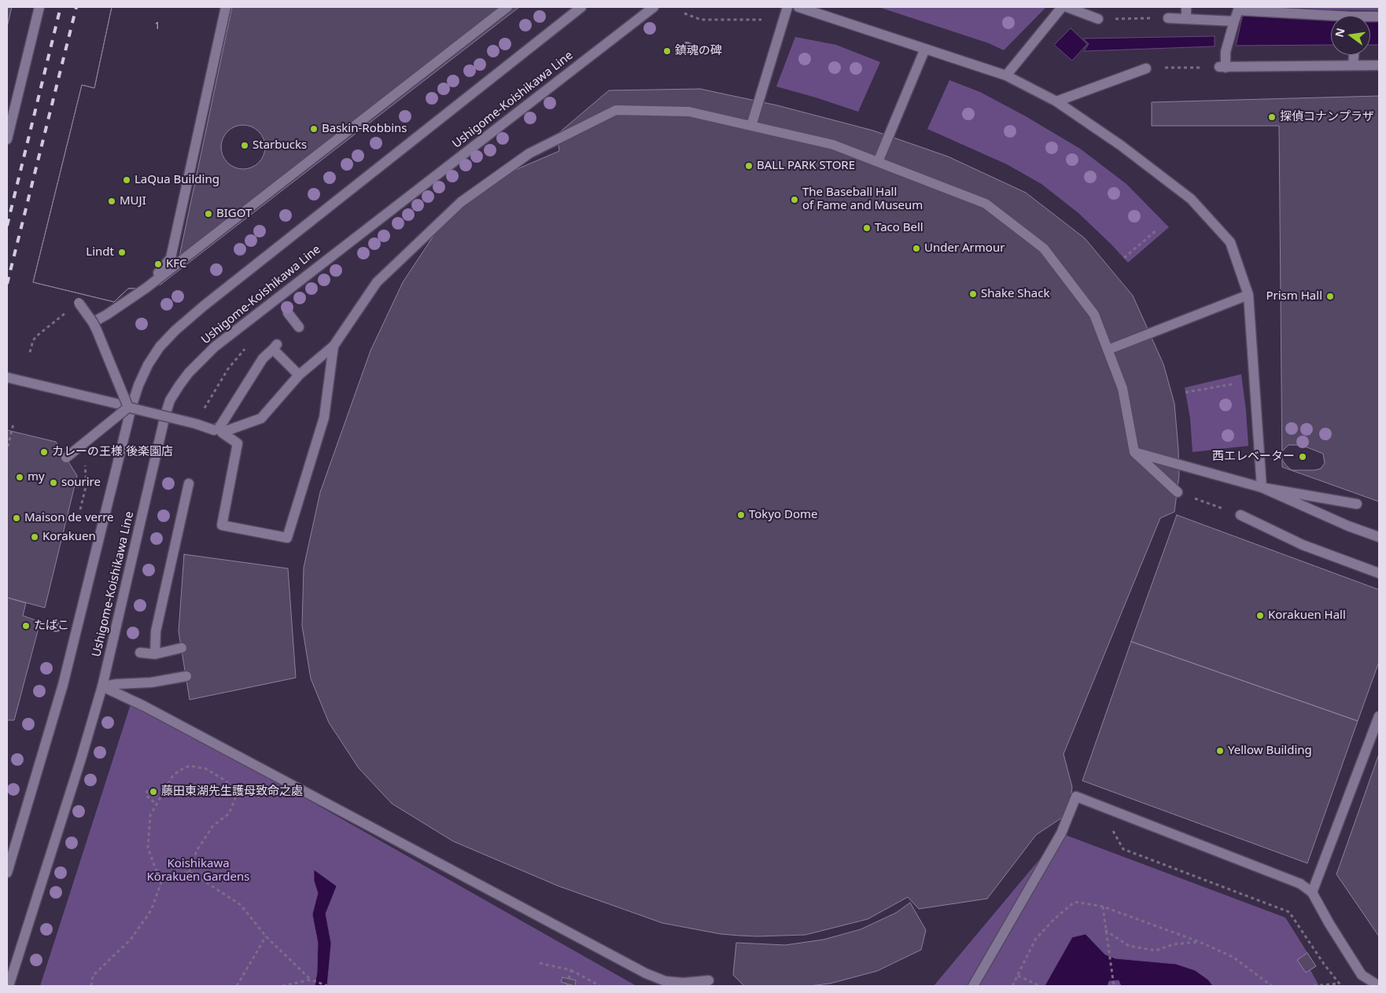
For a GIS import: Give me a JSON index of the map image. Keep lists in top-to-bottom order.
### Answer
{
  "streets": {
    "street": ["Ushigome-Koishikawa Line"]
  },
  "parks": ["Koishikawa Kōrakuen Gardens"],
  "places": [
    "鎮魂の碑",
    "探偵コナンプラザ",
    "Baskin-Robbins",
    "Starbucks",
    "BALL PARK STORE",
    "LaQua Building",
    "The Baseball Hall of Fame and Museum",
    "MUJI",
    "BIGOT",
    "Taco Bell",
    "Under Armour",
    "Lindt",
    "KFC",
    "Shake Shack",
    "Prism Hall",
    "カレーの王様 後楽園店",
    "西エレベーター",
    "my",
    "sourire",
    "Tokyo Dome",
    "Maison de verre",
    "Korakuen",
    "Korakuen Hall",
    "たばこ",
    "Yellow Building",
    "藤田東湖先生護母致命之處"
  ],
  "house_numbers": ["1"],
  "north": "left"
}
